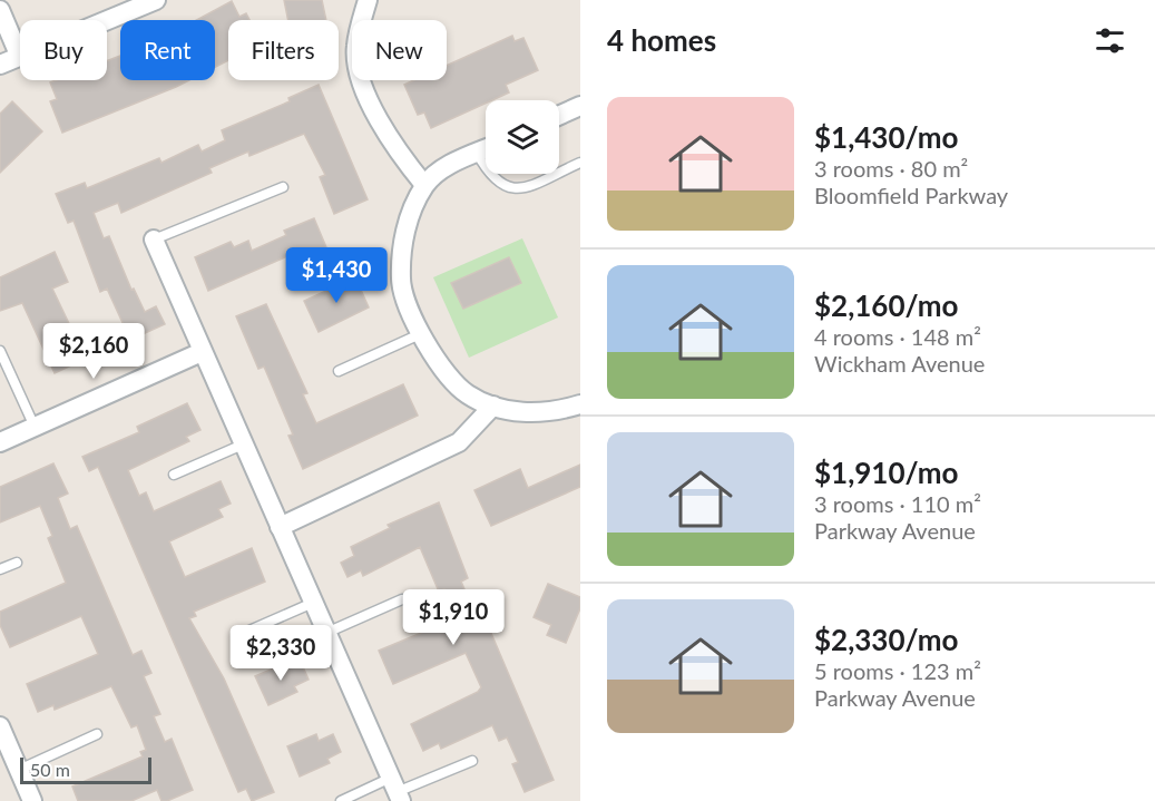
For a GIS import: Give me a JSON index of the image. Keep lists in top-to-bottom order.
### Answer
{
  "scale_bar": "50 m",
  "page": {
    "heading": "4 homes",
    "chip": [
      "Buy",
      "Rent",
      "Filters",
      "New"
    ],
    "list": [
      {
        "name": "$1,430/mo",
        "note": "3 rooms · 80 m² · Bloomfield Parkway"
      },
      {
        "name": "$2,160/mo",
        "note": "4 rooms · 148 m² · Wickham Avenue"
      },
      {
        "name": "$1,910/mo",
        "note": "3 rooms · 110 m² · Parkway Avenue"
      },
      {
        "name": "$2,330/mo",
        "note": "5 rooms · 123 m² · Parkway Avenue"
      }
    ],
    "price": [
      "$1,430",
      "$2,160",
      "$1,910",
      "$2,330"
    ],
    "scale": "50 m"
  }
}
